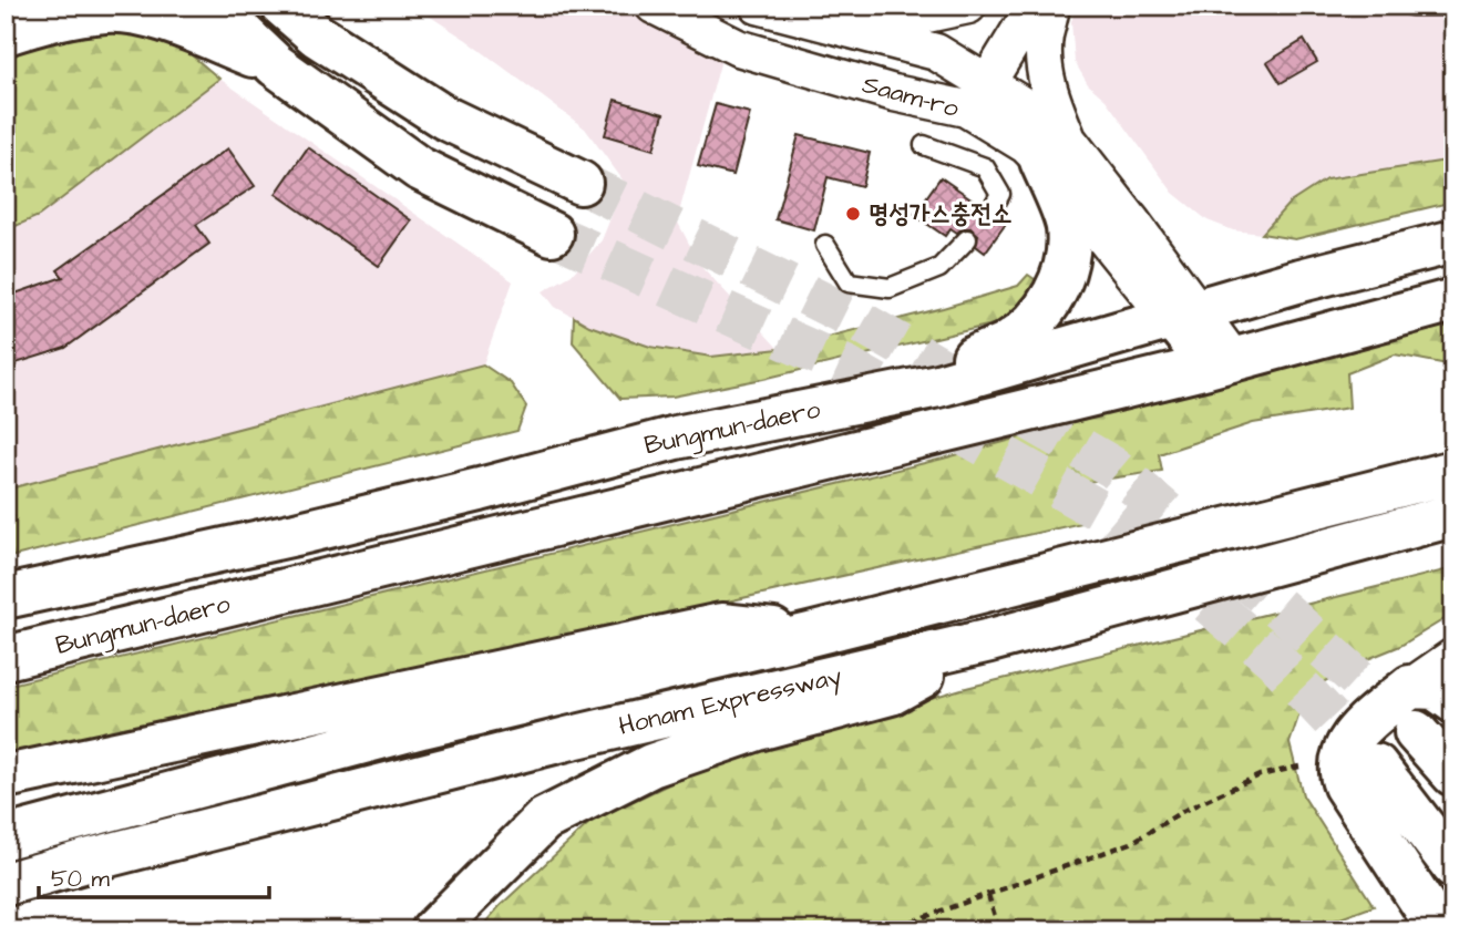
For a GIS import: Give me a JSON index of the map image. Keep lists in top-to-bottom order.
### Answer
{
  "streets": {
    "main road": ["Bungmun-daero", "Honam Expressway"],
    "street": ["Saam-ro"]
  },
  "crossings": [
    ["Saam-ro", "Bungmun-daero"]
  ],
  "places": ["명성가스충전소"],
  "scale_bar": "50 m"
}
